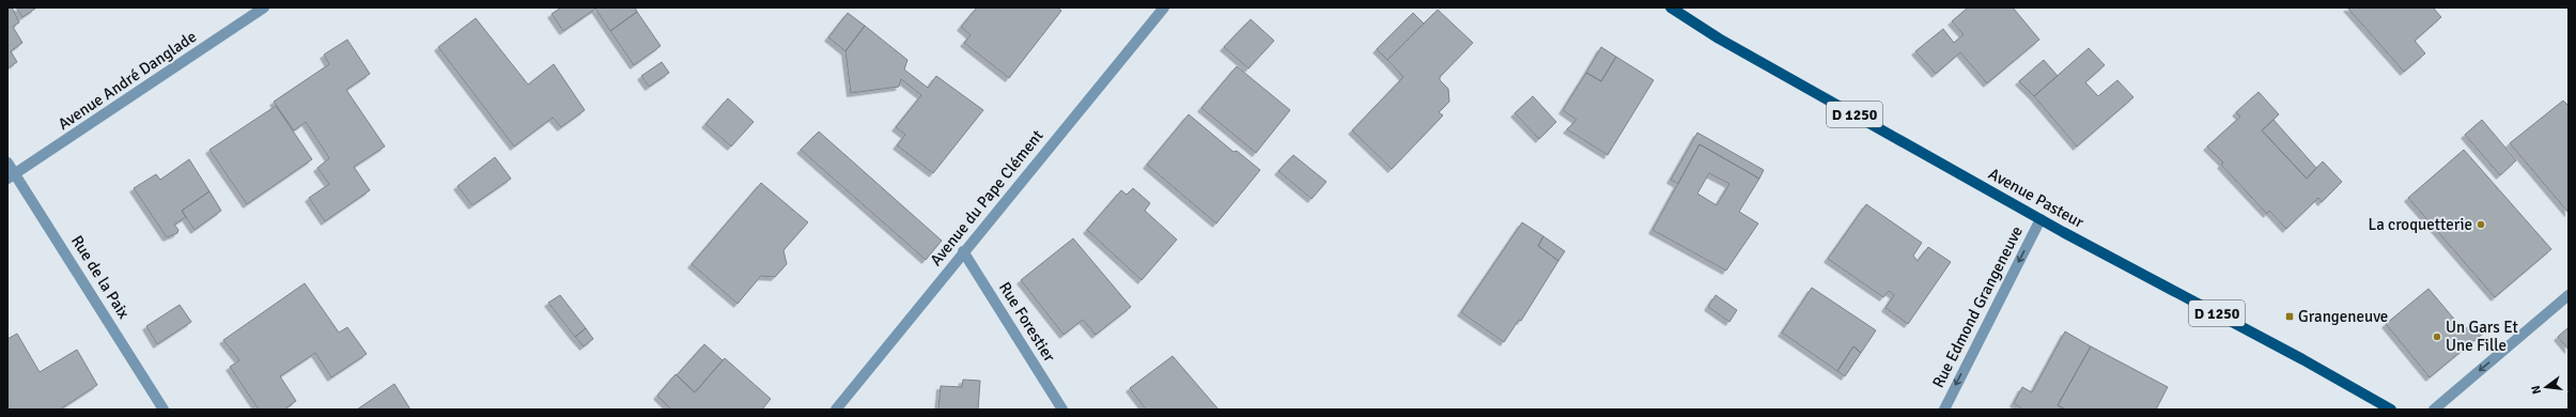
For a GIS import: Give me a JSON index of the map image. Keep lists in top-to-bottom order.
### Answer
{
  "streets": {
    "main road": ["D 1250", "Avenue Pasteur"],
    "street": [
      "Avenue André Danglade",
      "Avenue du Pape Clément",
      "Rue de la Paix",
      "Rue Edmond Grangeneuve",
      "Rue Forestier"
    ]
  },
  "crossings": [
    ["Avenue André Danglade", "Rue de la Paix"],
    ["Avenue du Pape Clément", "Rue Forestier"],
    ["Avenue Pasteur", "Rue Edmond Grangeneuve"]
  ],
  "one_way": ["Rue Edmond Grangeneuve"],
  "places": {
    "other": ["La croquetterie", "Un Gars Et Une Fille"],
    "transit": ["Grangeneuve"]
  },
  "north": "left"
}
